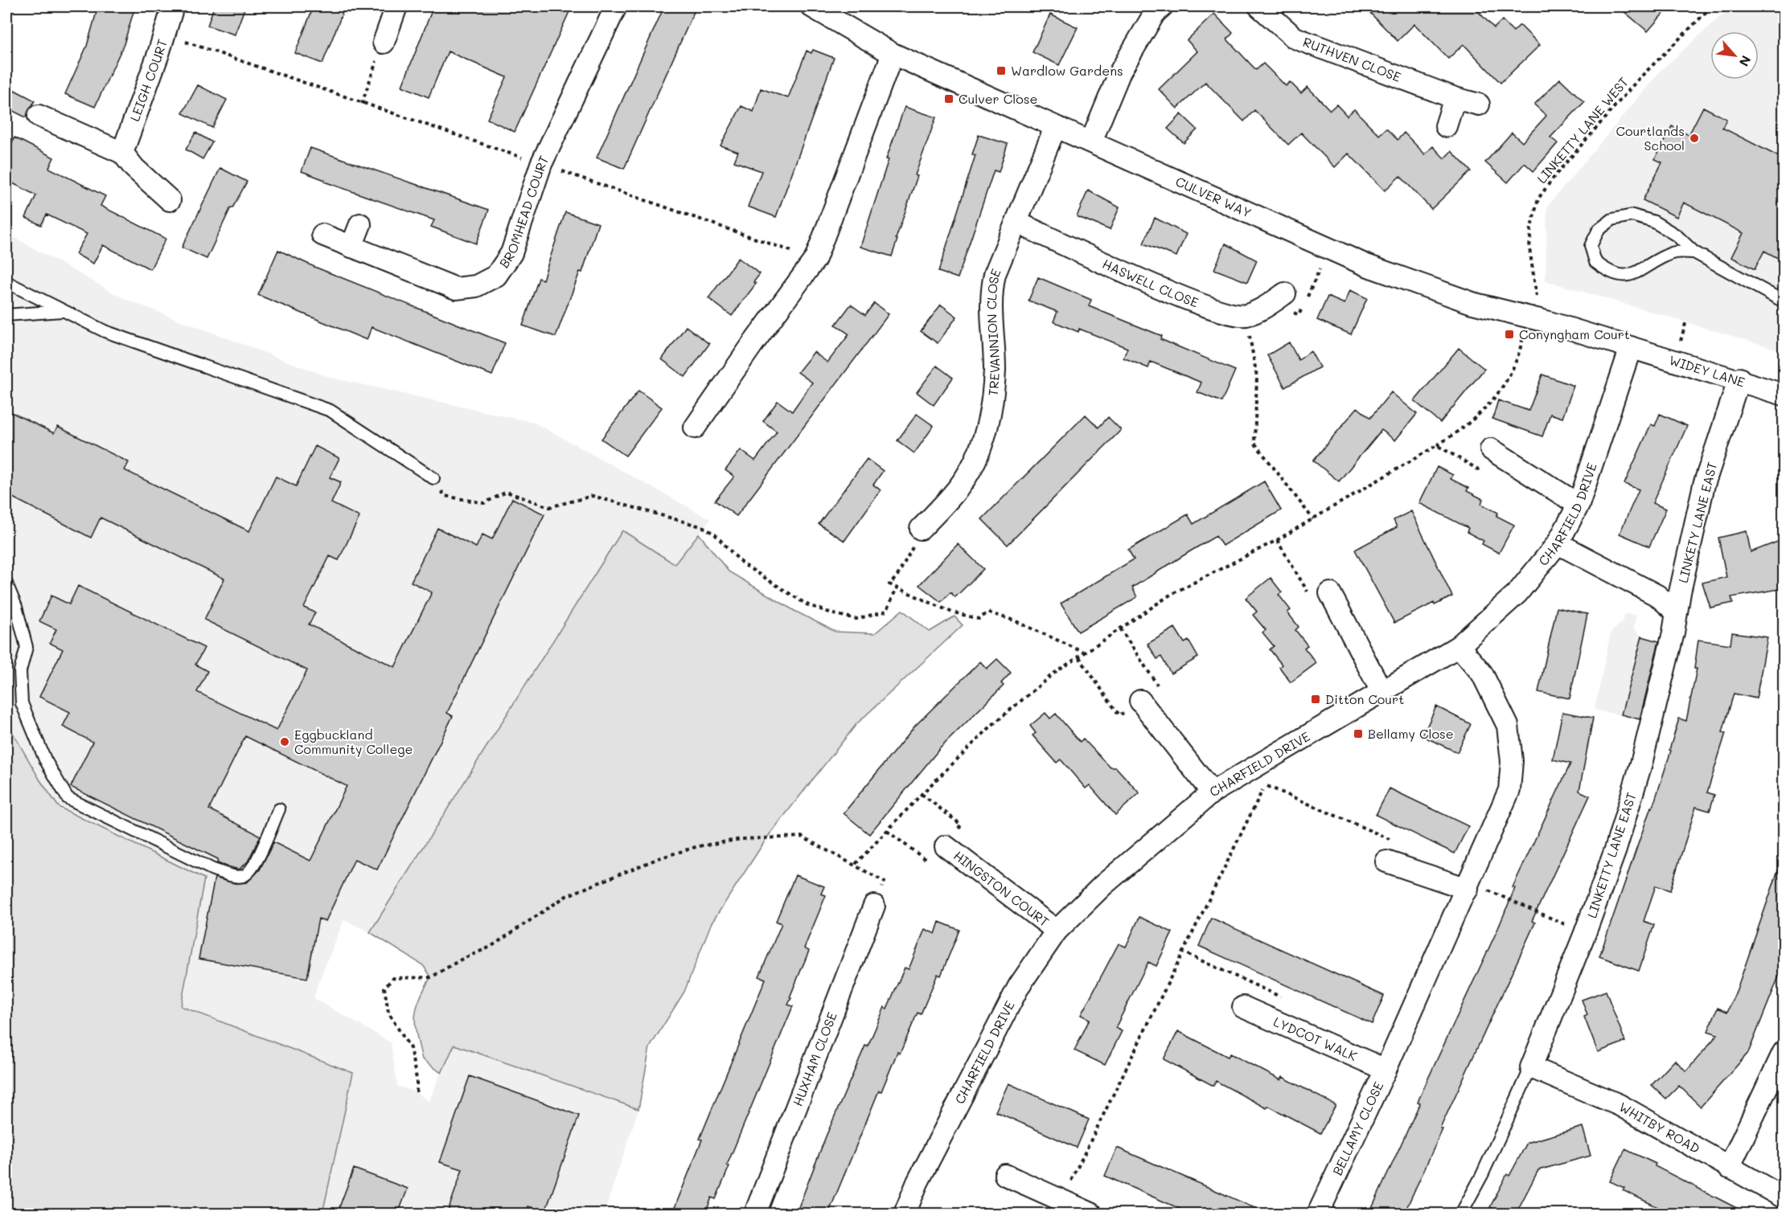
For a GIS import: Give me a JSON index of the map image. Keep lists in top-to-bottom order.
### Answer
{
  "streets": {
    "street": [
      "RUTHVEN CLOSE",
      "LEIGH COURT",
      "CULVER WAY",
      "BROMHEAD COURT",
      "HASWELL CLOSE",
      "TREVANNION CLOSE",
      "WIDEY LANE",
      "CHARFIELD DRIVE",
      "LINKETY LANE EAST",
      "LINKETTY LANE EAST",
      "HINGSTON COURT",
      "LYDCOT WALK",
      "HUXHAM CLOSE",
      "BELLAMY CLOSE",
      "WHITBY ROAD"
    ],
    "path": ["LINKETTY LANE WEST"]
  },
  "crossings": [
    ["LINKETTY LANE WEST", "CULVER WAY"],
    ["CULVER WAY", "TREVANNION CLOSE"],
    ["CULVER WAY", "WIDEY LANE"],
    ["CULVER WAY", "CHARFIELD DRIVE"],
    ["HASWELL CLOSE", "TREVANNION CLOSE"],
    ["WIDEY LANE", "CHARFIELD DRIVE"],
    ["WIDEY LANE", "LINKETY LANE EAST"],
    ["CHARFIELD DRIVE", "HINGSTON COURT"],
    ["CHARFIELD DRIVE", "BELLAMY CLOSE"],
    ["LINKETY LANE EAST", "LINKETTY LANE EAST"],
    ["LINKETTY LANE EAST", "WHITBY ROAD"],
    ["LYDCOT WALK", "BELLAMY CLOSE"]
  ],
  "places": {
    "transit": [
      "Wardlow Gardens",
      "Culver Close",
      "Conyngham Court",
      "Ditton Court",
      "Bellamy Close"
    ],
    "other": ["Courtlands School", "Eggbuckland Community College"]
  },
  "north": "bottom right"
}
